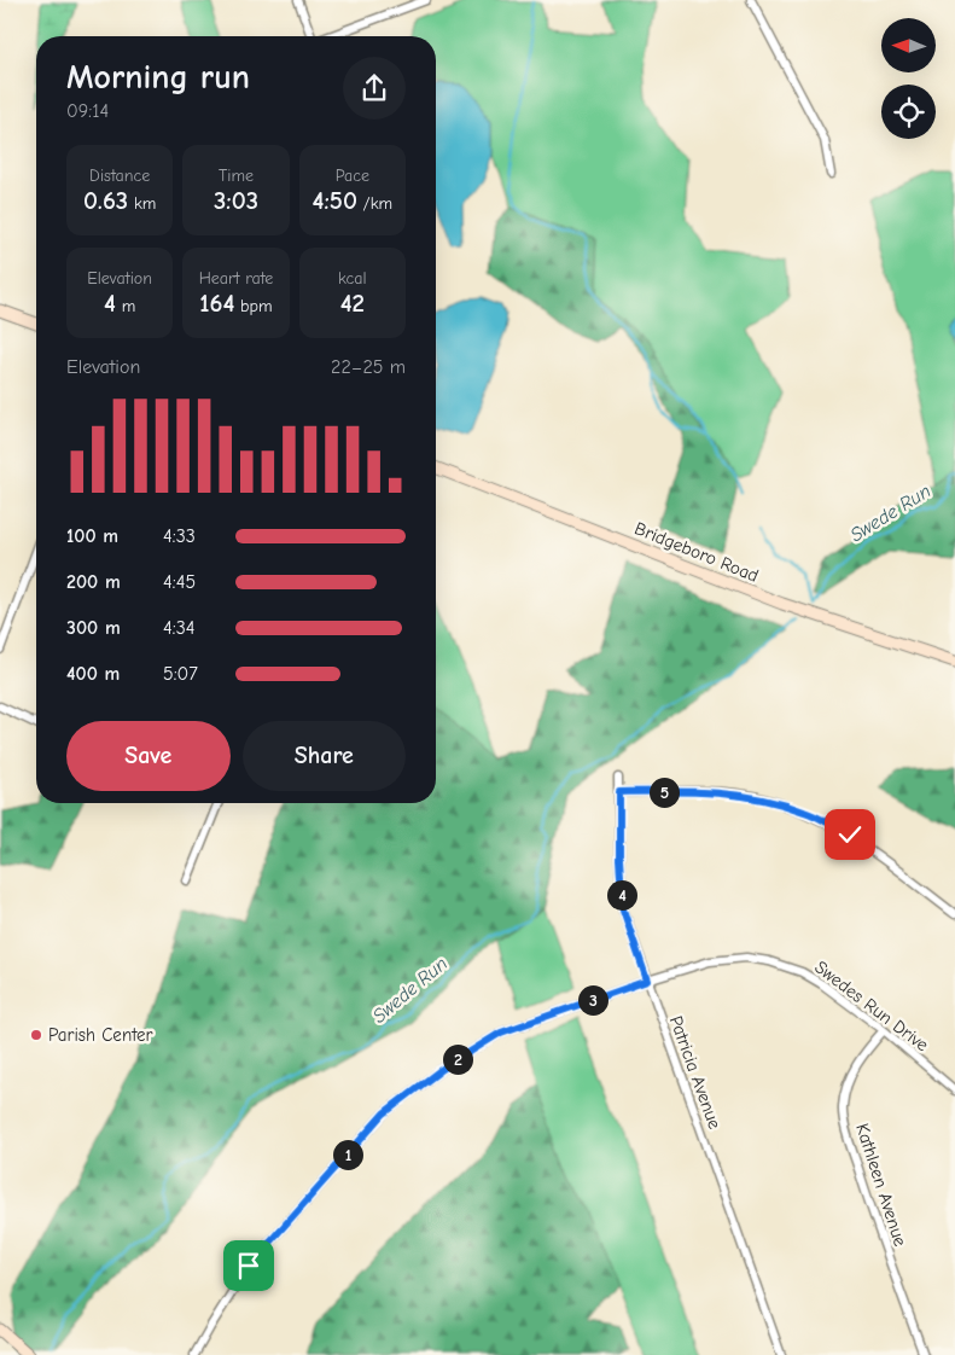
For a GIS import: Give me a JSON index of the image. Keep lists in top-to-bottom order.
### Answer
{
  "streets": {
    "main road": ["Bridgeboro Road"],
    "street": ["Swedes Run Drive", "Patricia Avenue", "Kathleen Avenue"]
  },
  "crossings": [
    ["Swedes Run Drive", "Patricia Avenue"],
    ["Swedes Run Drive", "Kathleen Avenue"]
  ],
  "water": ["Swede Run"],
  "places": ["Parish Center"],
  "north": "left",
  "page": {
    "heading": ["Morning run", "09:14"],
    "stats": [
      ["Distance", "0.63 km"],
      ["Time", "3:03"],
      ["Pace", "4:50 /km"],
      ["Elevation", "4 m"],
      ["Heart rate", "164 bpm"],
      ["kcal", "42"]
    ],
    "chart": ["Elevation", "22–25 m"],
    "list": [
      {
        "name": "100 m",
        "note": "4:33"
      },
      {
        "name": "200 m",
        "note": "4:45"
      },
      {
        "name": "300 m",
        "note": "4:34"
      },
      {
        "name": "400 m",
        "note": "5:07"
      }
    ],
    "buttons": ["Save", "Share"],
    "pins": [
      "5",
      "4",
      "3",
      "2",
      "1"
    ]
  }
}
